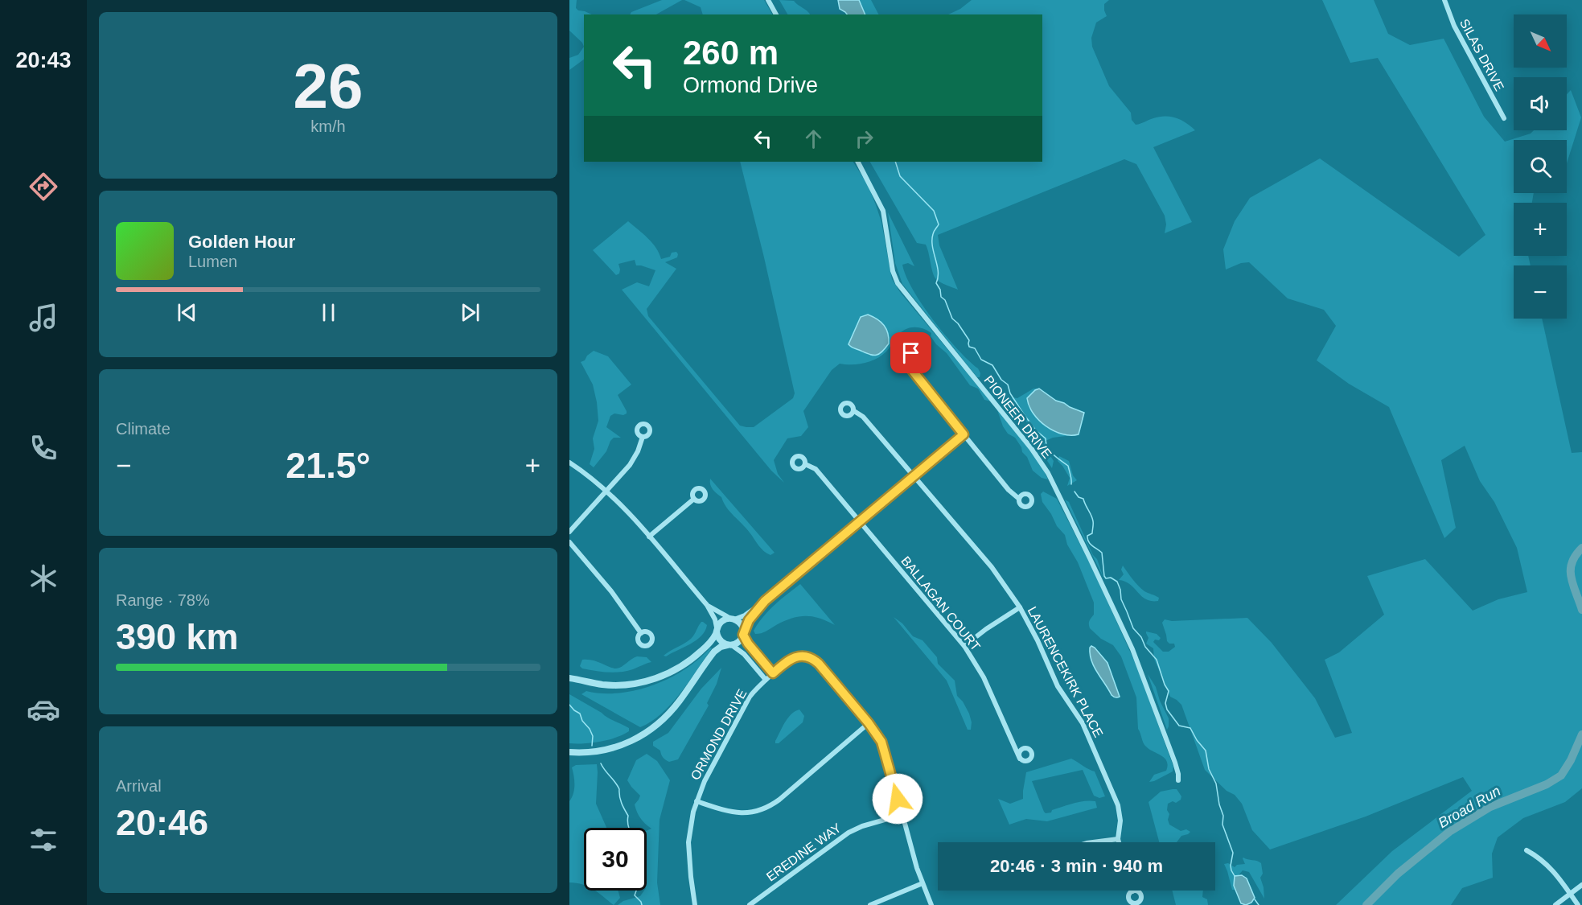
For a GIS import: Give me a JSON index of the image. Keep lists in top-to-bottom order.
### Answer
{
  "streets": {
    "street": [
      "SILAS DRIVE",
      "PIONEER DRIVE",
      "BALLAGAN COURT",
      "LAURENCEKIRK PLACE",
      "ORMOND DRIVE",
      "EREDINE WAY"
    ]
  },
  "crossings": [
    ["ORMOND DRIVE", "EREDINE WAY"]
  ],
  "water": ["Broad Run"],
  "north": "bottom right",
  "page": {
    "tabs": "20:43",
    "tile": [
      ["26", "km/h"],
      "Climate",
      ["Range · 78%", "390 km"],
      ["Arrival", "20:46"]
    ],
    "map_buttons": ["+", "−"],
    "turn": ["260 m", "Ormond Drive"],
    "song": ["Golden Hour", "Lumen"],
    "heat": ["−", "21.5°", "+"],
    "limit": "30",
    "trip": "20:46 · 3 min · 940 m"
  }
}
